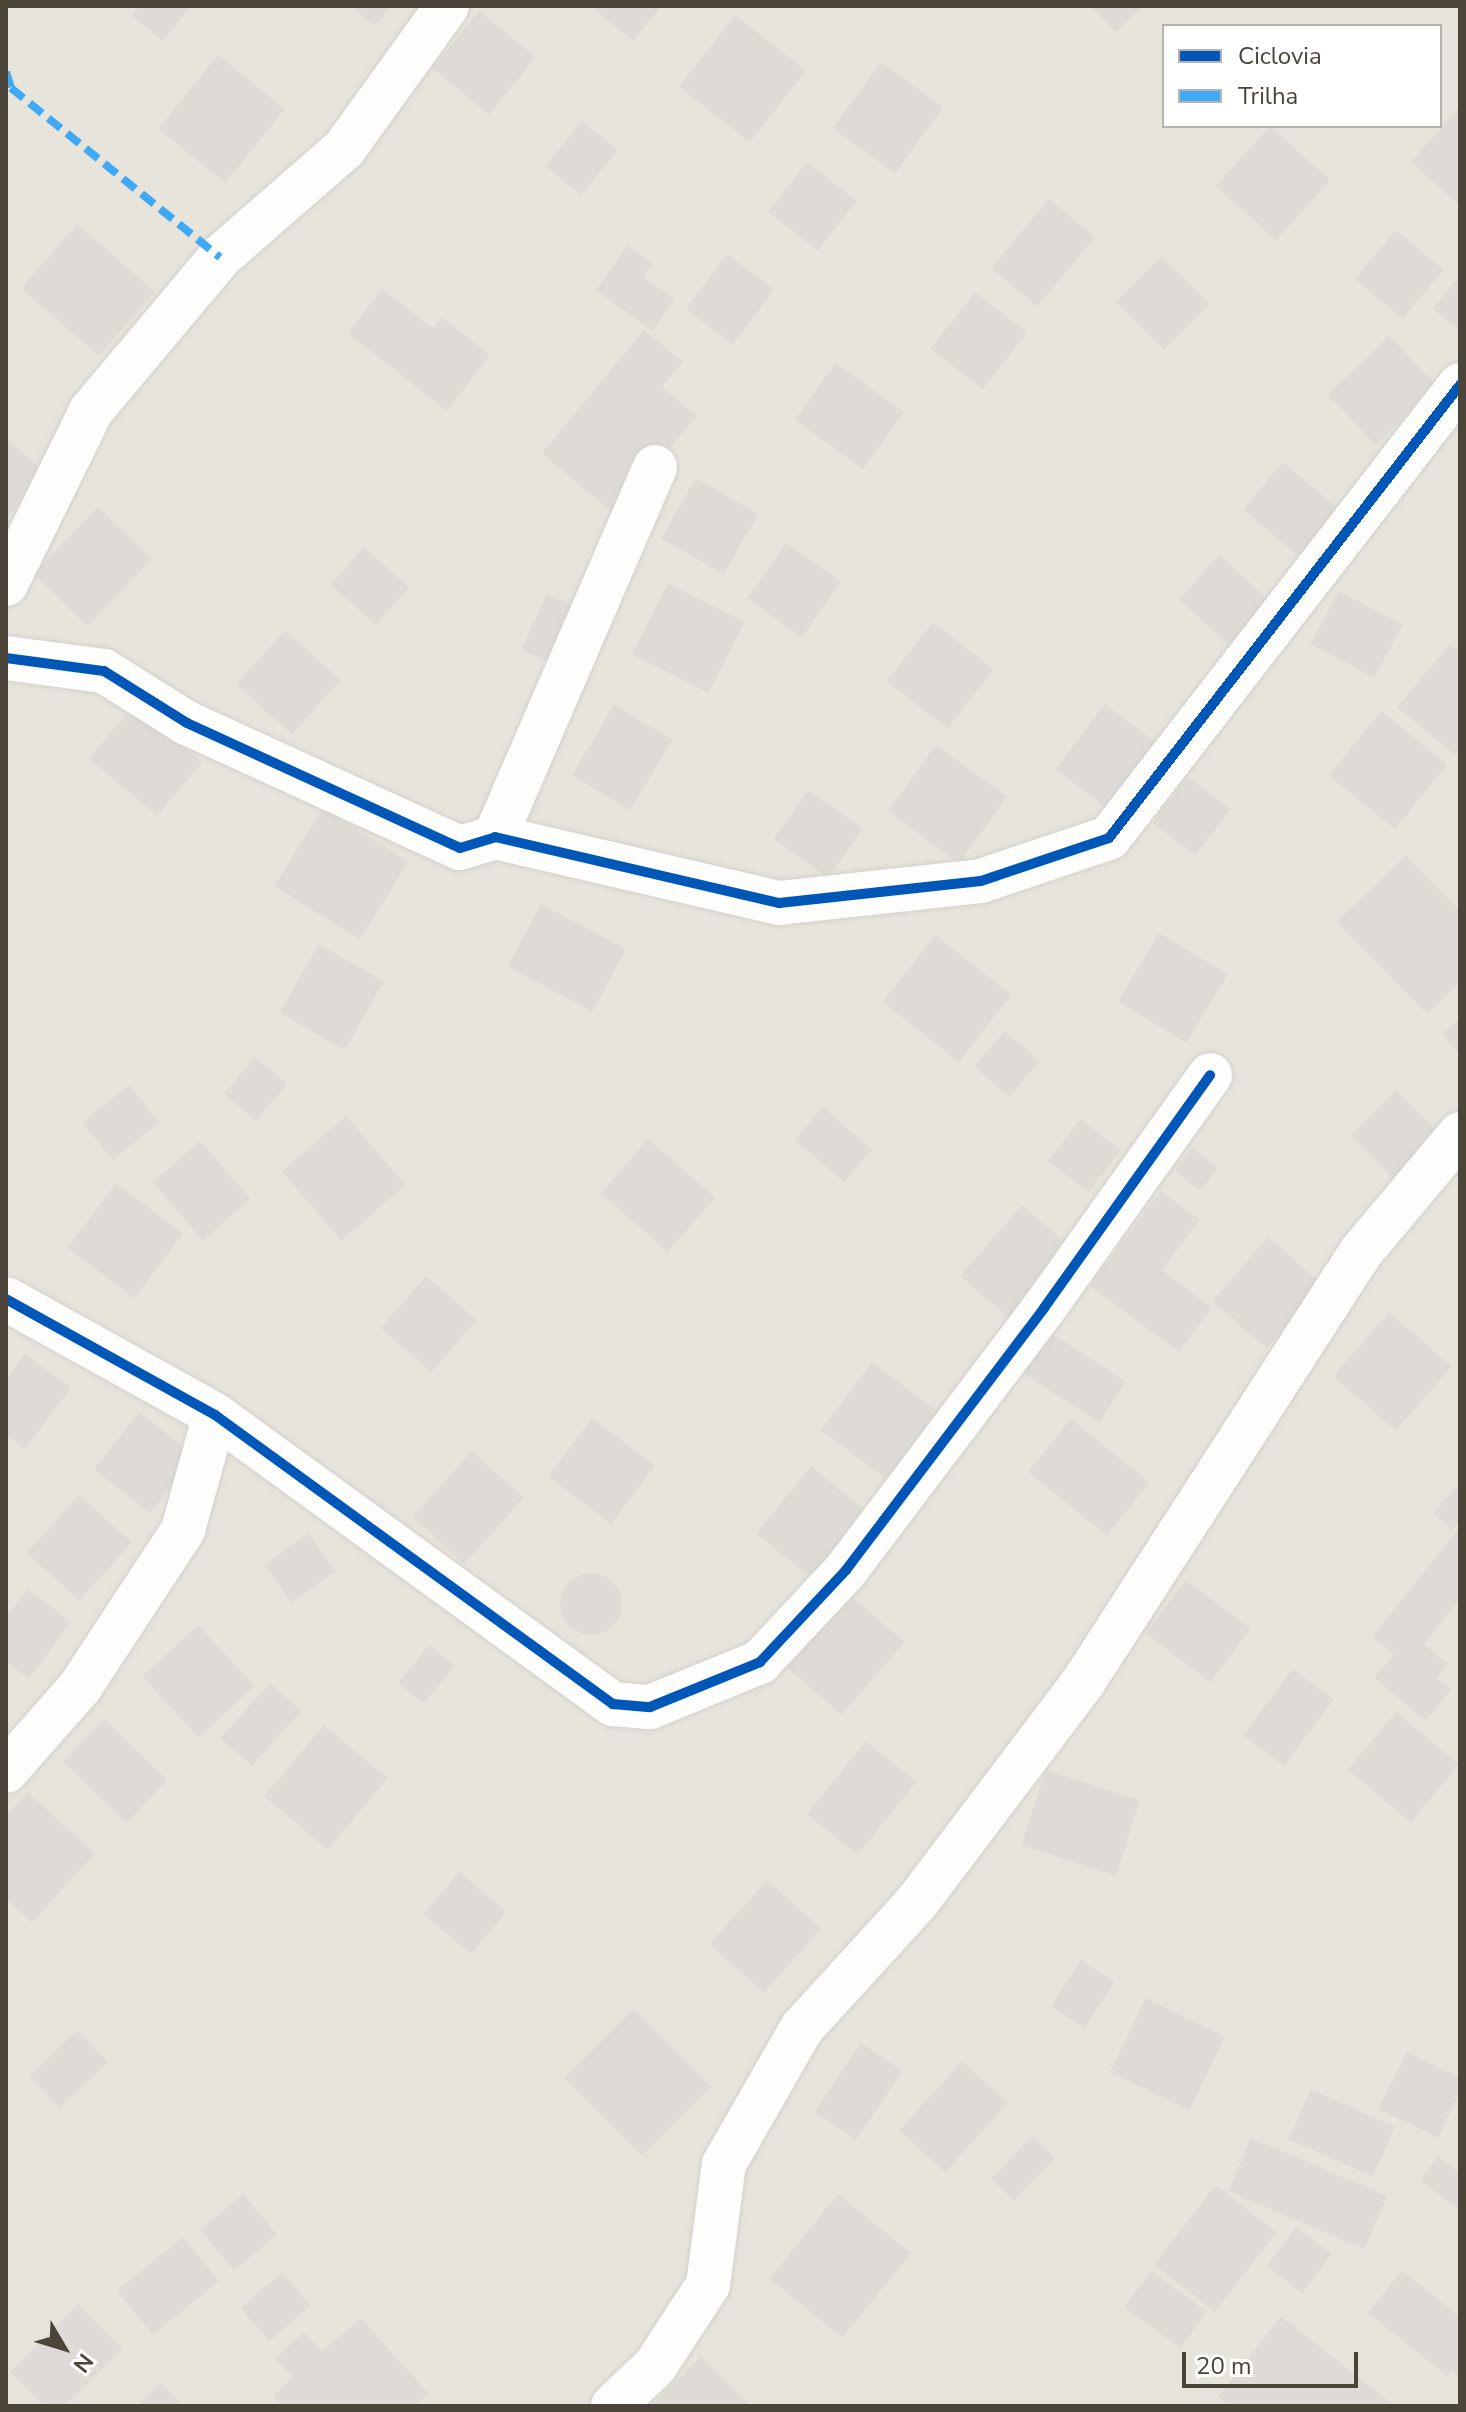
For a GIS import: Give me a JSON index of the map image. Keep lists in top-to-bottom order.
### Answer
{
  "legend": ["Ciclovia", "Trilha"],
  "scale_bar": "20 m",
  "north": "bottom right"
}
